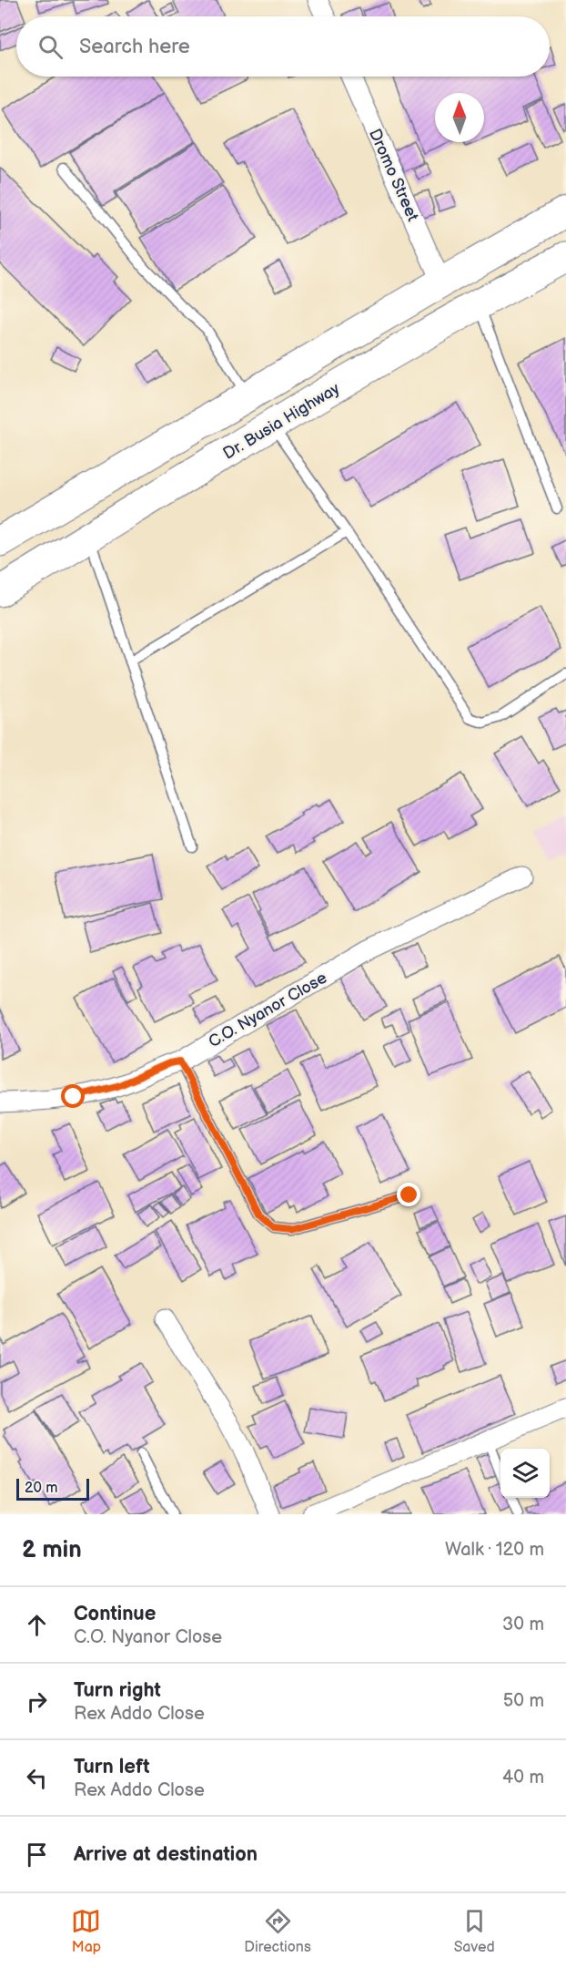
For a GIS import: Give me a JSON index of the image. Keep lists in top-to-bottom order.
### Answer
{
  "streets": {
    "highway": ["Dr. Busia Highway"],
    "street": ["Dromo Street", "C.O. Nyanor Close"]
  },
  "scale_bar": "20 m",
  "north": "top",
  "page": {
    "search": "Search here",
    "scale": "20 m",
    "heading": ["2 min", "Walk · 120 m"],
    "list": [
      ["Continue", "C.O. Nyanor Close", "30 m"],
      ["Turn right", "Rex Addo Close", "50 m"],
      ["Turn left", "Rex Addo Close", "40 m"],
      "Arrive at destination"
    ],
    "nav": ["Map", "Directions", "Saved"]
  }
}
